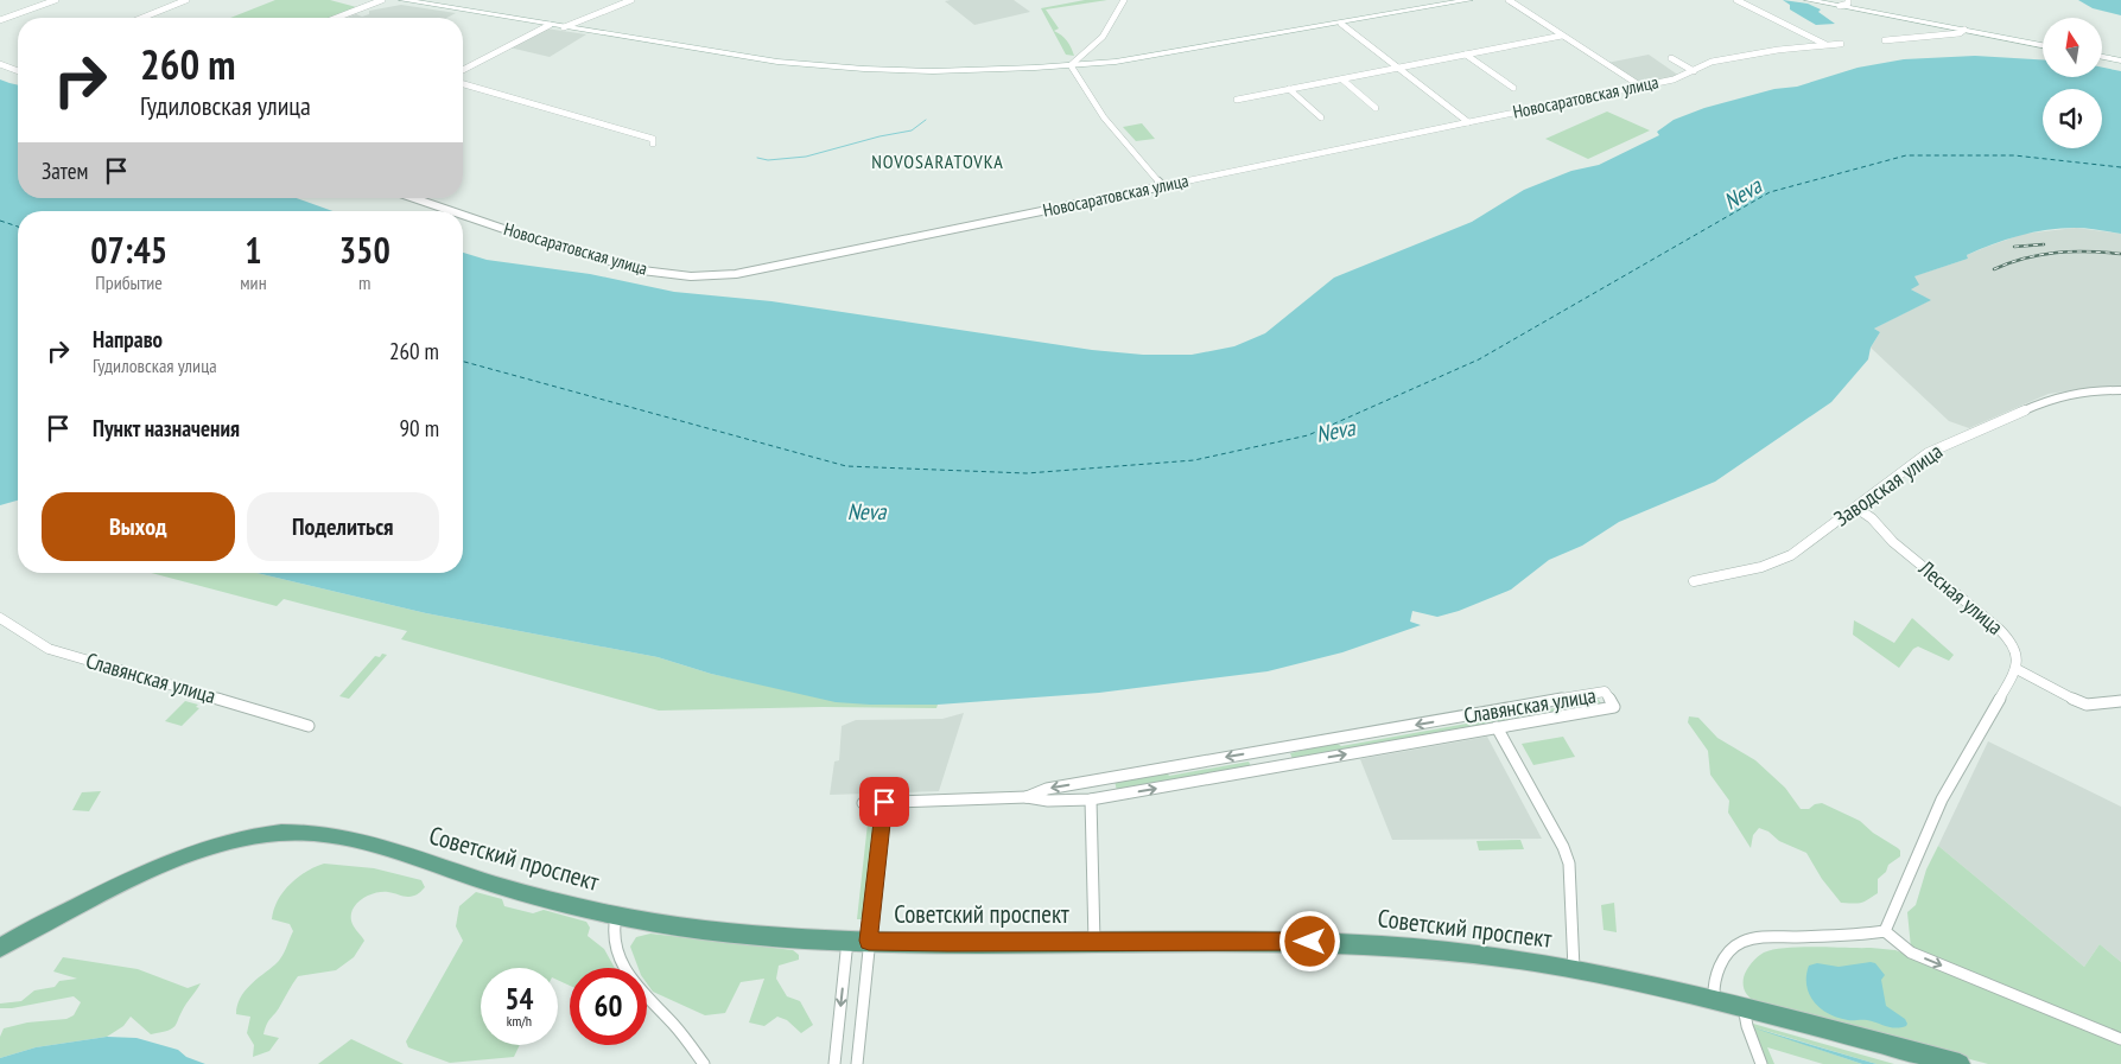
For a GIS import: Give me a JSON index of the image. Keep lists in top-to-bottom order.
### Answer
{
  "streets": {
    "main road": ["Советский проспект"],
    "street": [
      "Новосаратовская улица",
      "Заводская улица",
      "Лесная улица",
      "Славянская улица"
    ]
  },
  "crossings": [
    ["Заводская улица", "Лесная улица"]
  ],
  "districts": ["NOVOSARATOVKA"],
  "water": ["Neva"],
  "north": "top",
  "page": {
    "turn": ["260 m", "Гудиловская улица"],
    "then": "Затем",
    "eta": [
      "07:45",
      "Прибытие",
      "1",
      "мин",
      "350",
      "m"
    ],
    "list": [
      {
        "name": "Направо",
        "note": "Гудиловская улица",
        "value": "260 m"
      },
      {
        "name": "Пункт назначения",
        "value": "90 m"
      }
    ],
    "buttons": ["Выход", "Поделиться"],
    "speed": "54 km/h",
    "limit": "60"
  }
}
